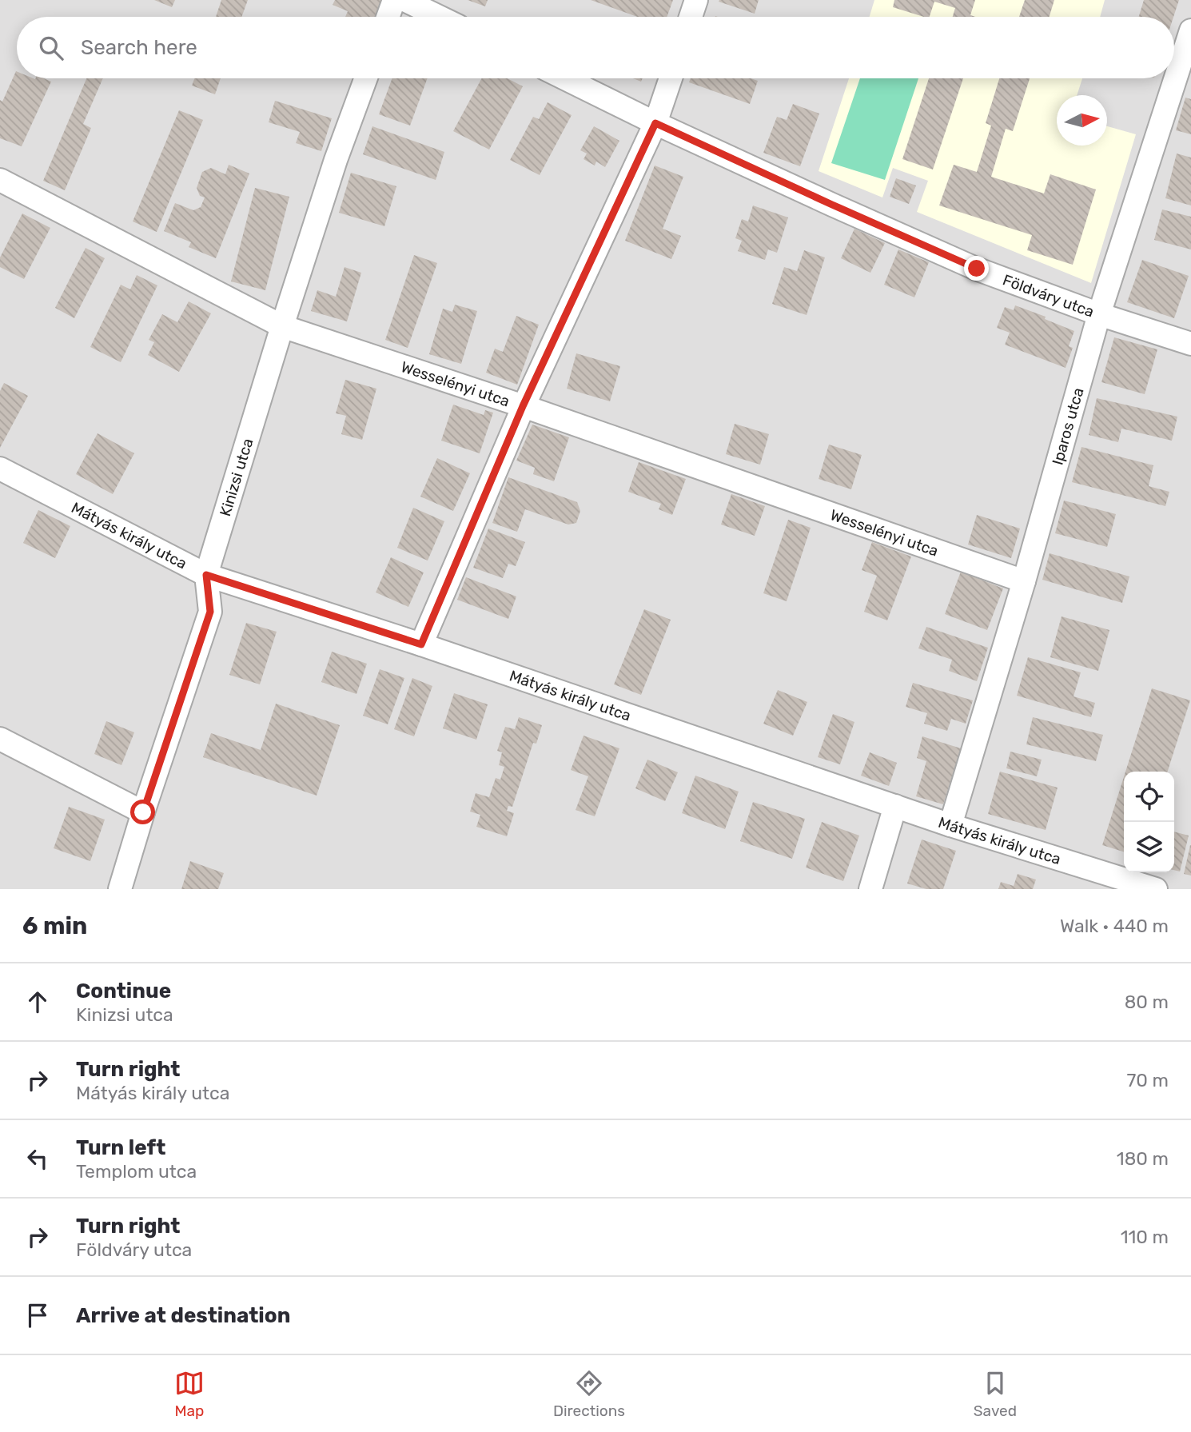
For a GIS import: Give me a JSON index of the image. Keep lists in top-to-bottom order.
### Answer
{
  "streets": {
    "street": [
      "Földváry utca",
      "Wesselényi utca",
      "Iparos utca",
      "Kinizsi utca",
      "Mátyás király utca"
    ]
  },
  "crossings": [
    ["Földváry utca", "Iparos utca"],
    ["Wesselényi utca", "Iparos utca"],
    ["Wesselényi utca", "Kinizsi utca"],
    ["Iparos utca", "Mátyás király utca"],
    ["Kinizsi utca", "Mátyás király utca"]
  ],
  "north": "right",
  "page": {
    "search": "Search here",
    "heading": ["6 min", "Walk · 440 m"],
    "list": [
      ["Continue", "Kinizsi utca", "80 m"],
      ["Turn right", "Mátyás király utca", "70 m"],
      ["Turn left", "Templom utca", "180 m"],
      ["Turn right", "Földváry utca", "110 m"],
      "Arrive at destination"
    ],
    "nav": ["Map", "Directions", "Saved"]
  }
}
